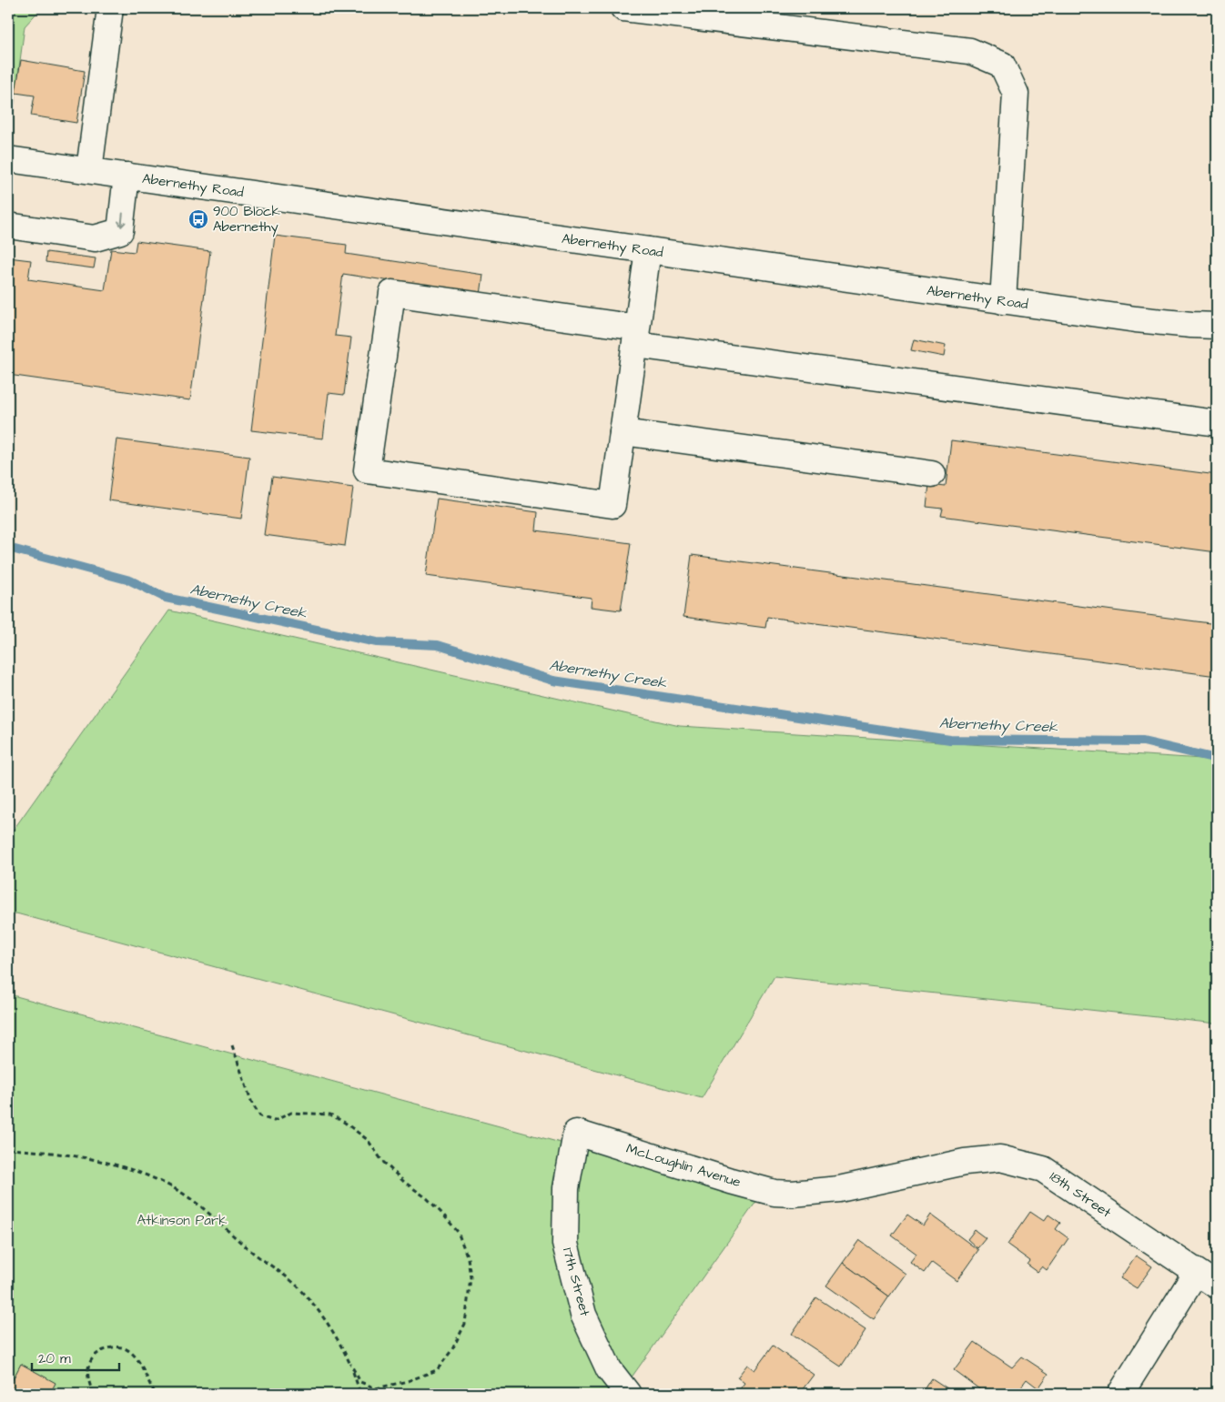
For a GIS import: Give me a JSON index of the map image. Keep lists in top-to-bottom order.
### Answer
{
  "streets": {
    "main road": [
      "Abernethy Road",
      "McLoughlin Avenue",
      "18th Street",
      "17th Street"
    ]
  },
  "crossings": [
    ["McLoughlin Avenue", "18th Street"],
    ["McLoughlin Avenue", "17th Street"]
  ],
  "water": ["Abernethy Creek"],
  "parks": ["Atkinson Park"],
  "places": {
    "bus stop": ["900 Block Abernethy"]
  },
  "scale_bar": "20 m"
}
